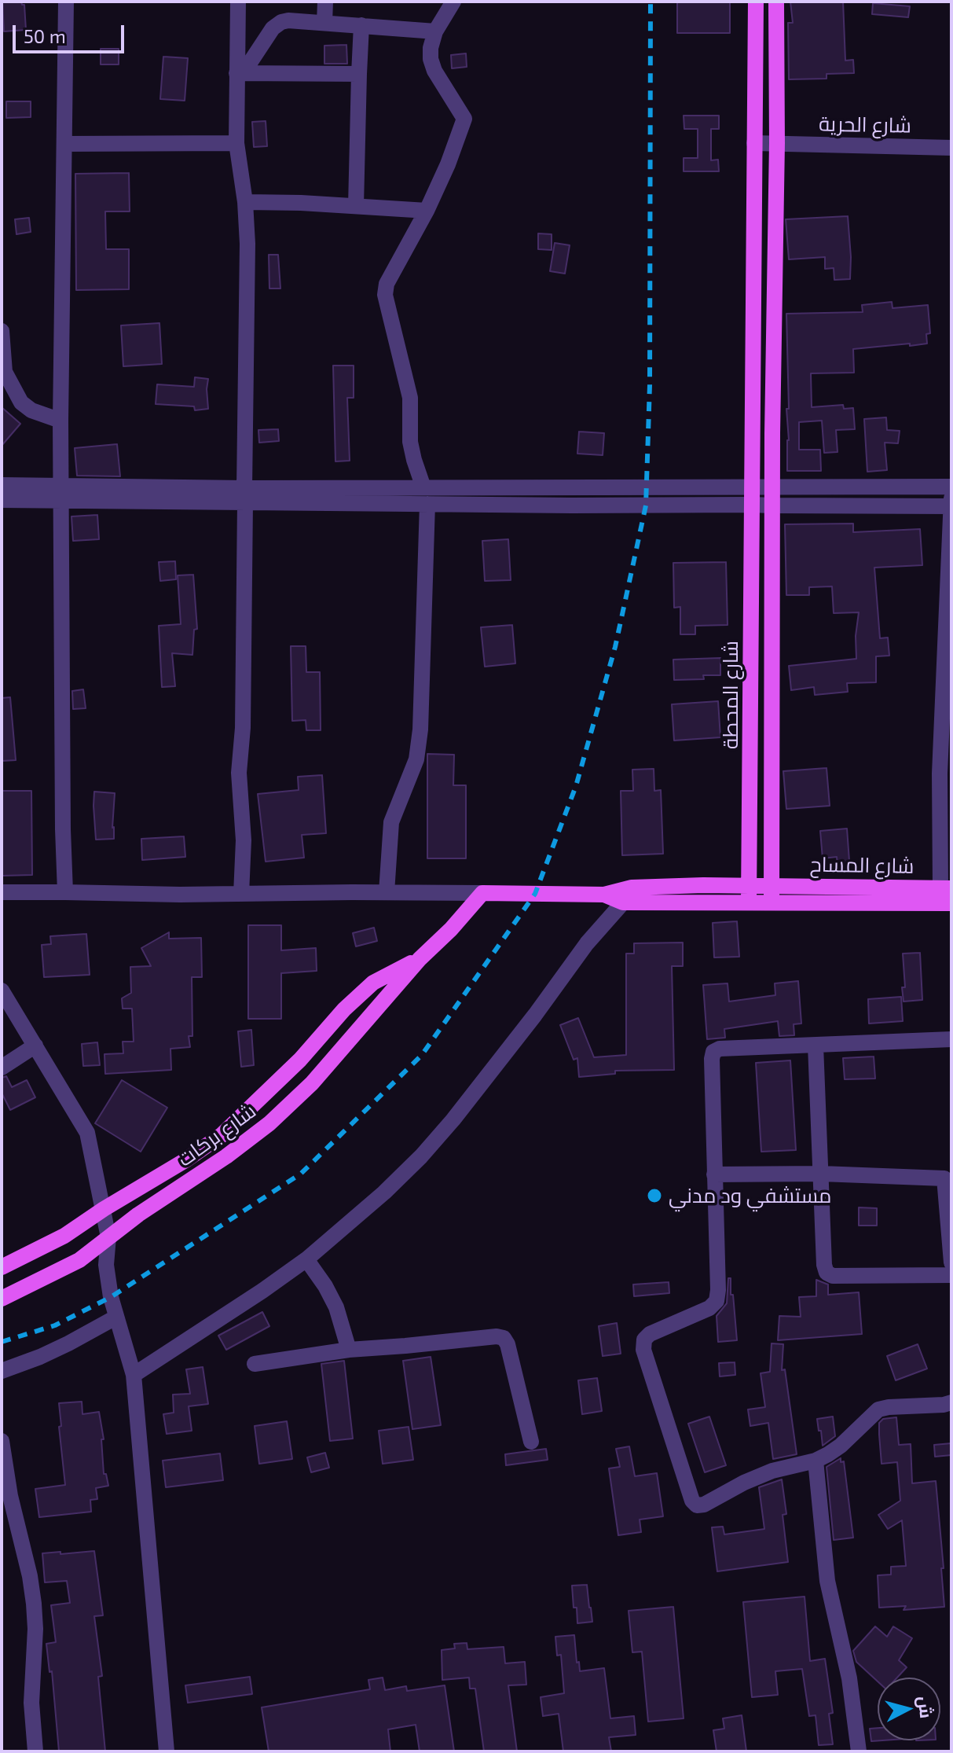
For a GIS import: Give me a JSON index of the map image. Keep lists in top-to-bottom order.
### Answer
{
  "streets": {
    "main road": ["شارع المحطة", "شارع المساح", "شارع بركات"],
    "street": ["شارع الحرية"]
  },
  "crossings": [
    ["شارع الحرية", "شارع المحطة"],
    ["شارع المحطة", "شارع المساح"]
  ],
  "places": ["مستشفي ود مدني"],
  "scale_bar": "50 m",
  "north": "right"
}
